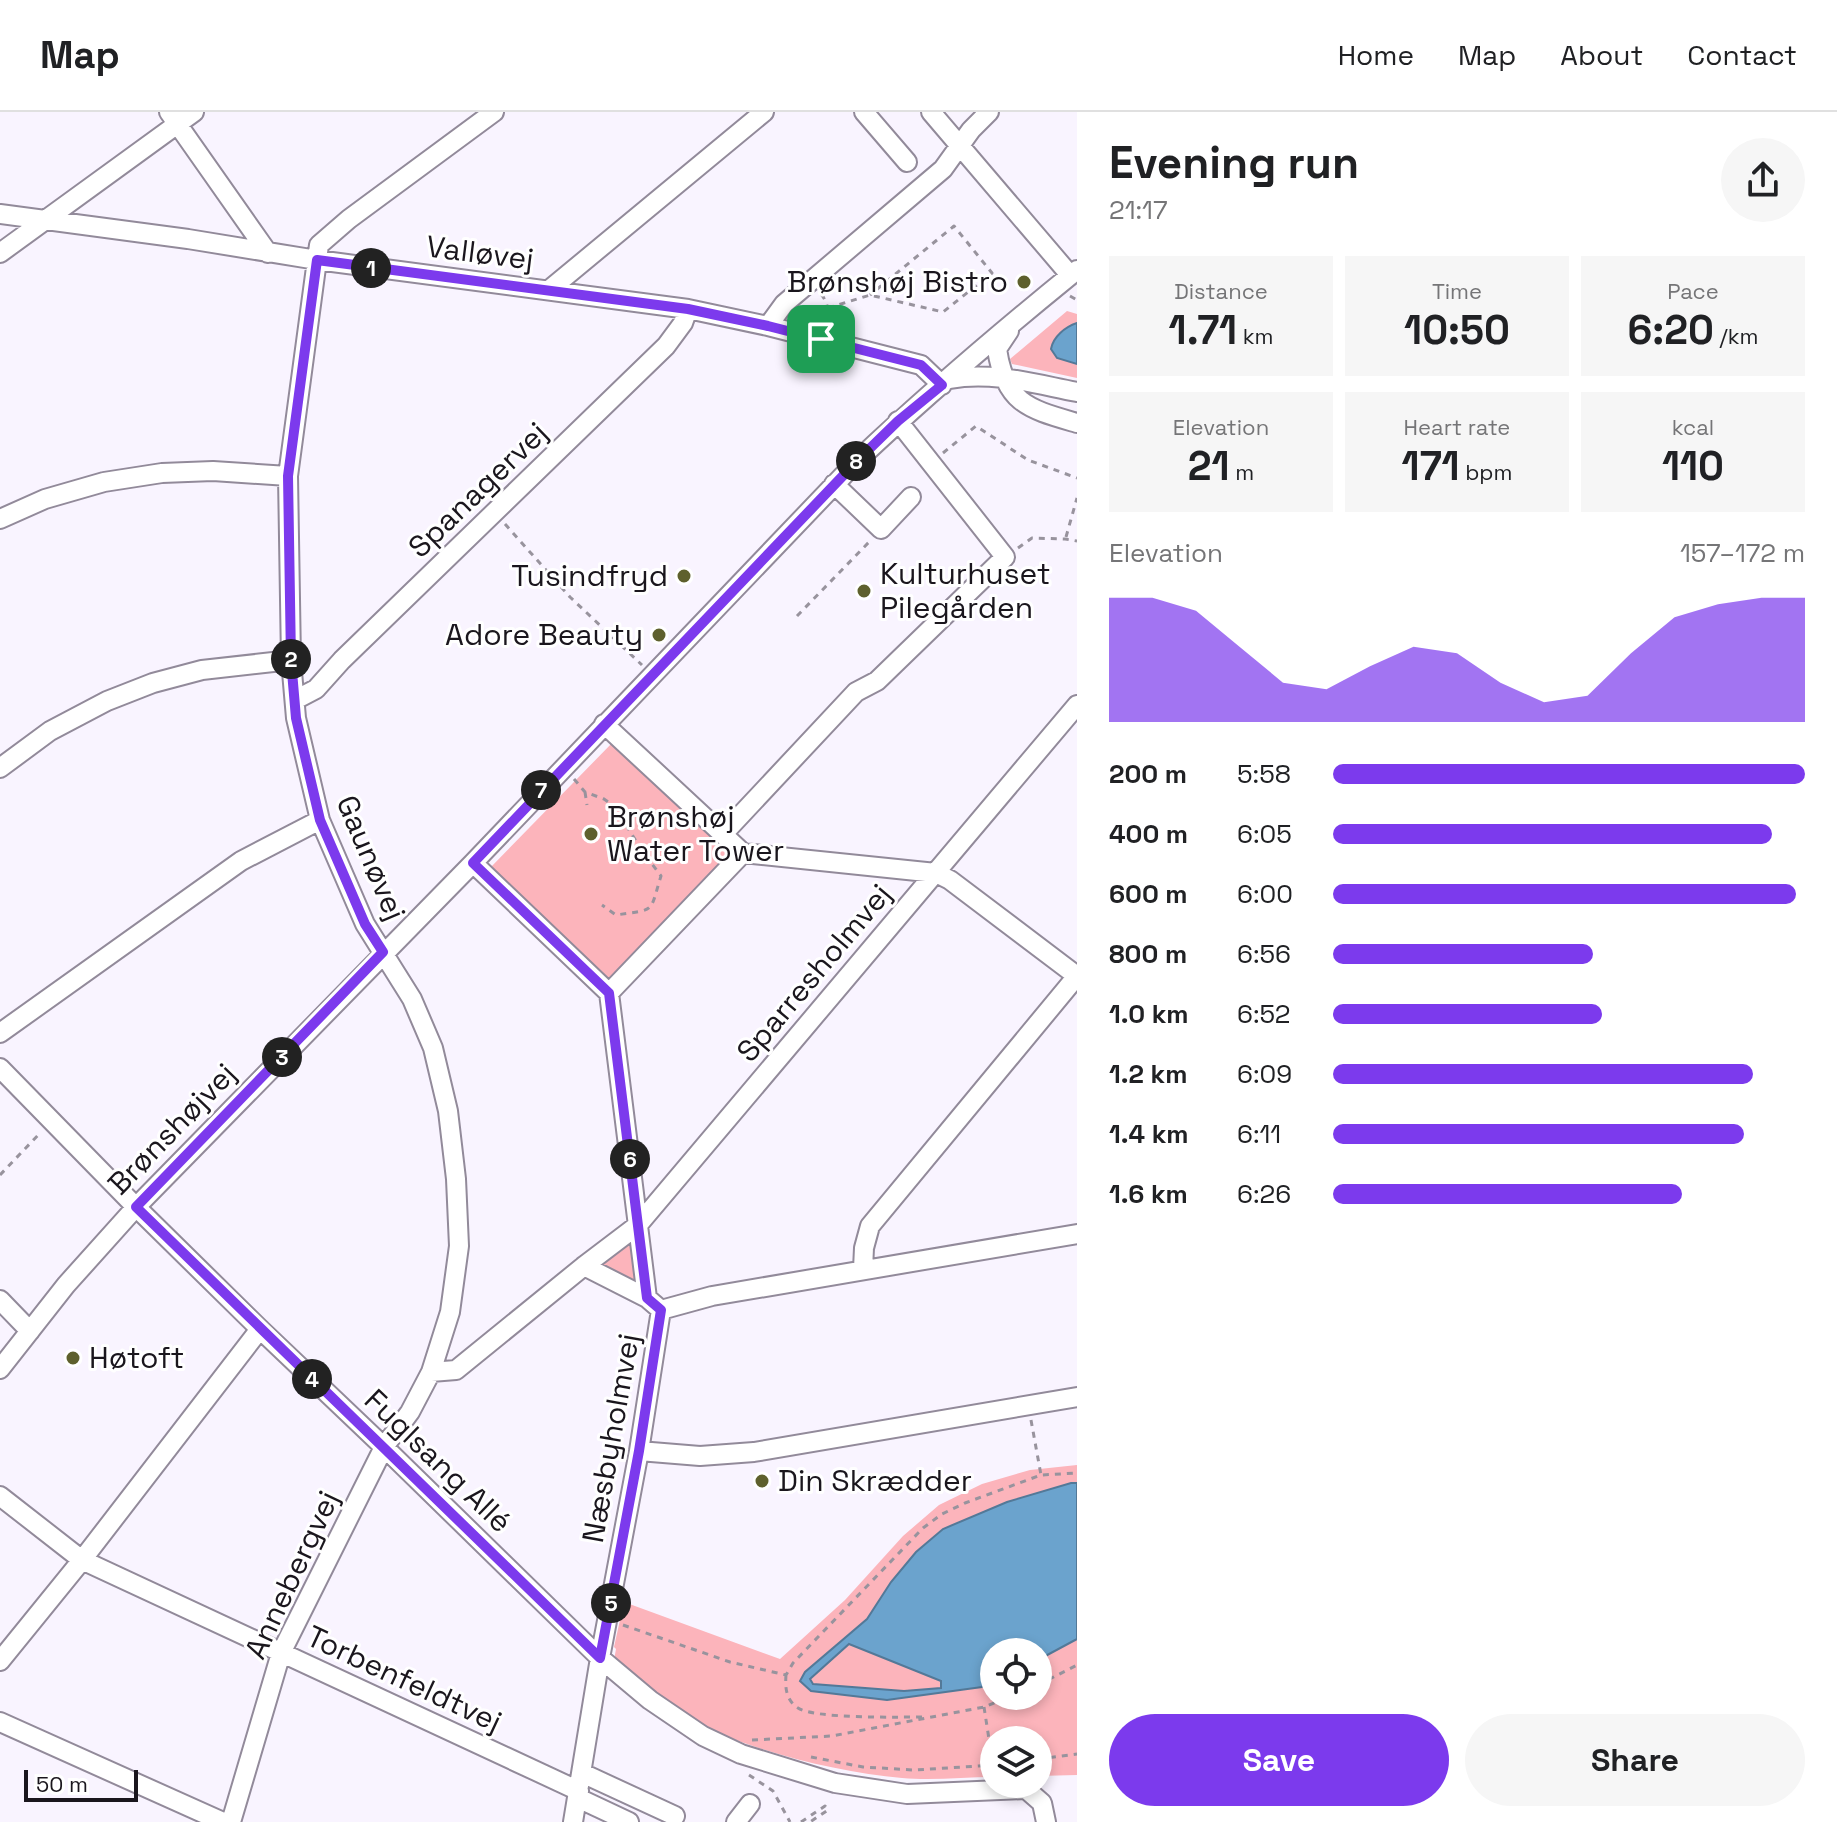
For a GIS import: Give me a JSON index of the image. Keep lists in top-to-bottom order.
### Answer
{
  "streets": {
    "street": [
      "Valløvej",
      "Spanagervej",
      "Gaunøvej",
      "Sparresholmvej",
      "Brønshøjvej",
      "Næsbyholmvej",
      "Fuglsang Allé",
      "Annebergvej",
      "Torbenfeldtvej"
    ]
  },
  "crossings": [
    ["Valløvej", "Spanagervej"],
    ["Valløvej", "Gaunøvej"],
    ["Valløvej", "Brønshøjvej"],
    ["Spanagervej", "Gaunøvej"],
    ["Gaunøvej", "Sparresholmvej"],
    ["Gaunøvej", "Brønshøjvej"],
    ["Gaunøvej", "Fuglsang Allé"],
    ["Gaunøvej", "Annebergvej"],
    ["Sparresholmvej", "Næsbyholmvej"],
    ["Brønshøjvej", "Fuglsang Allé"],
    ["Næsbyholmvej", "Fuglsang Allé"],
    ["Næsbyholmvej", "Torbenfeldtvej"],
    ["Fuglsang Allé", "Annebergvej"],
    ["Annebergvej", "Torbenfeldtvej"]
  ],
  "places": [
    "Brønshøj Bistro",
    "Tusindfryd",
    "Kulturhuset Pilegården",
    "Adore Beauty",
    "Brønshøj Water Tower",
    "Høtoft",
    "Din Skrædder"
  ],
  "scale_bar": "50 m",
  "page": {
    "header": "Map",
    "nav": [
      "Home",
      "Map",
      "About",
      "Contact"
    ],
    "heading": ["Evening run", "21:17"],
    "pins": [
      "1",
      "8",
      "2",
      "7",
      "3",
      "6",
      "4",
      "5"
    ],
    "stats": [
      ["Distance", "1.71 km"],
      ["Time", "10:50"],
      ["Pace", "6:20 /km"],
      ["Elevation", "21 m"],
      ["Heart rate", "171 bpm"],
      ["kcal", "110"]
    ],
    "chart": ["Elevation", "157–172 m"],
    "list": [
      {
        "name": "200 m",
        "note": "5:58"
      },
      {
        "name": "400 m",
        "note": "6:05"
      },
      {
        "name": "600 m",
        "note": "6:00"
      },
      {
        "name": "800 m",
        "note": "6:56"
      },
      {
        "name": "1.0 km",
        "note": "6:52"
      },
      {
        "name": "1.2 km",
        "note": "6:09"
      },
      {
        "name": "1.4 km",
        "note": "6:11"
      },
      {
        "name": "1.6 km",
        "note": "6:26"
      }
    ],
    "buttons": ["Save", "Share"],
    "scale": "50 m"
  }
}
